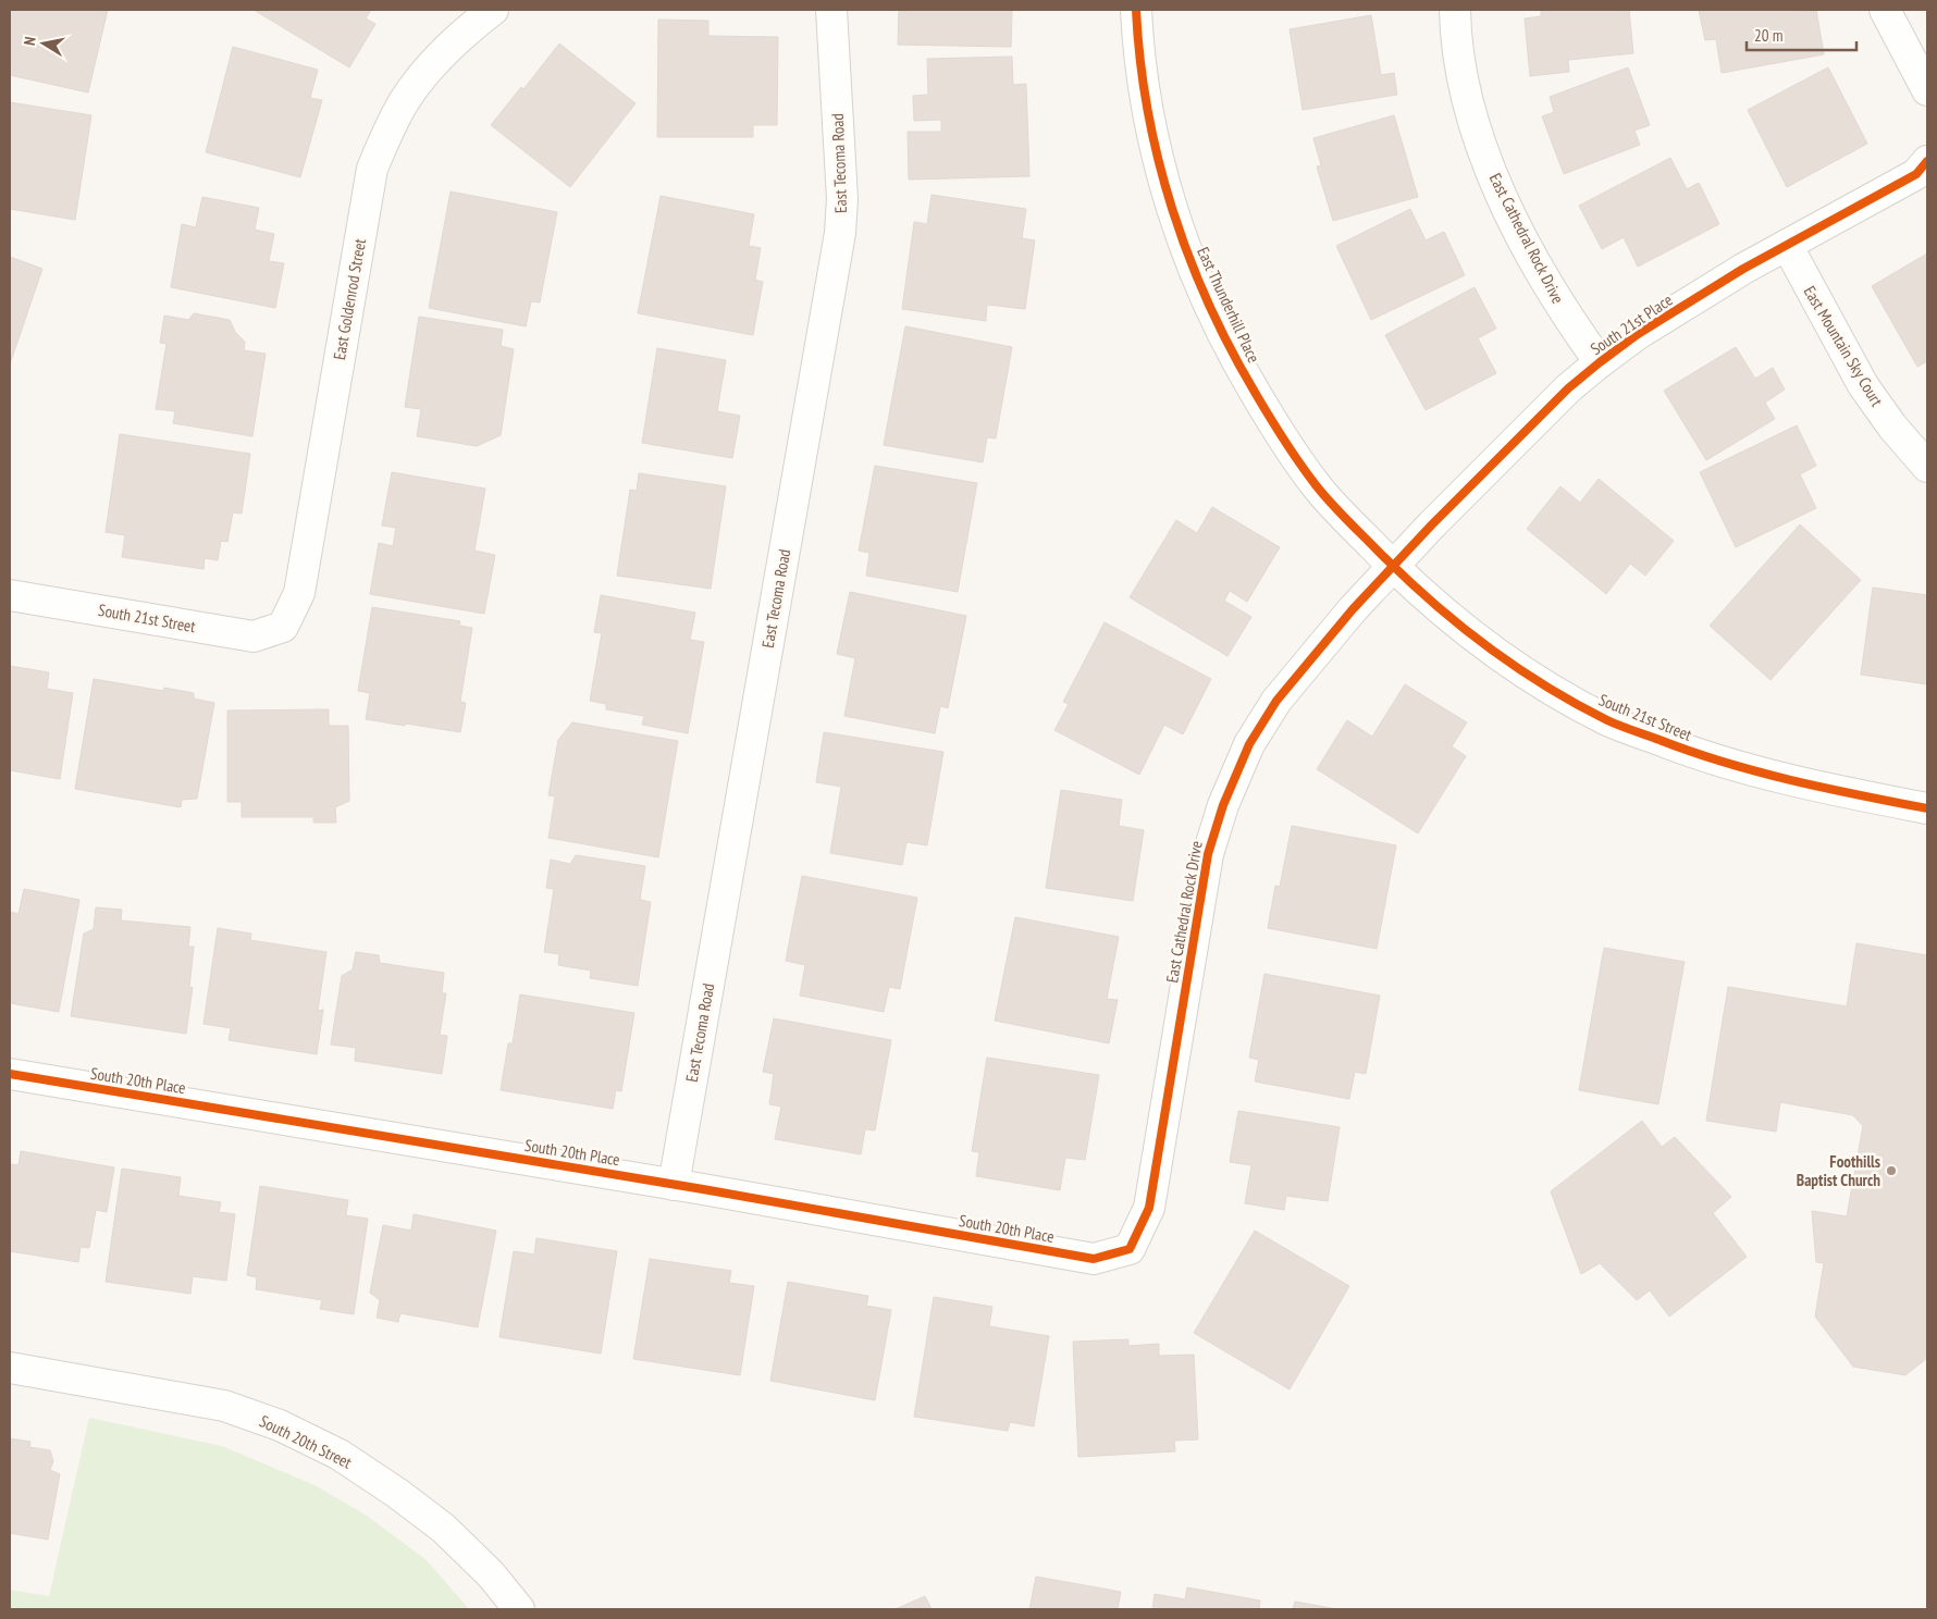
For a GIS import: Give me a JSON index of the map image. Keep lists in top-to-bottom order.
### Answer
{
  "streets": {
    "street": [
      "East Tecoma Road",
      "East Cathedral Rock Drive",
      "East Goldenrod Street",
      "East Thunderhill Place",
      "South 21st Place",
      "East Mountain Sky Court",
      "South 21st Street",
      "South 20th Place",
      "South 20th Street"
    ]
  },
  "crossings": [
    ["East Tecoma Road", "South 20th Place"],
    ["East Cathedral Rock Drive", "East Thunderhill Place"],
    ["East Cathedral Rock Drive", "South 21st Place"],
    ["East Cathedral Rock Drive", "South 21st Street"],
    ["East Cathedral Rock Drive", "South 20th Place"],
    ["East Goldenrod Street", "South 21st Street"],
    ["East Thunderhill Place", "South 21st Place"],
    ["East Thunderhill Place", "South 21st Street"],
    ["South 21st Place", "East Mountain Sky Court"],
    ["South 21st Place", "South 21st Street"]
  ],
  "places": ["Foothills Baptist Church"],
  "scale_bar": "20 m",
  "north": "left"
}
